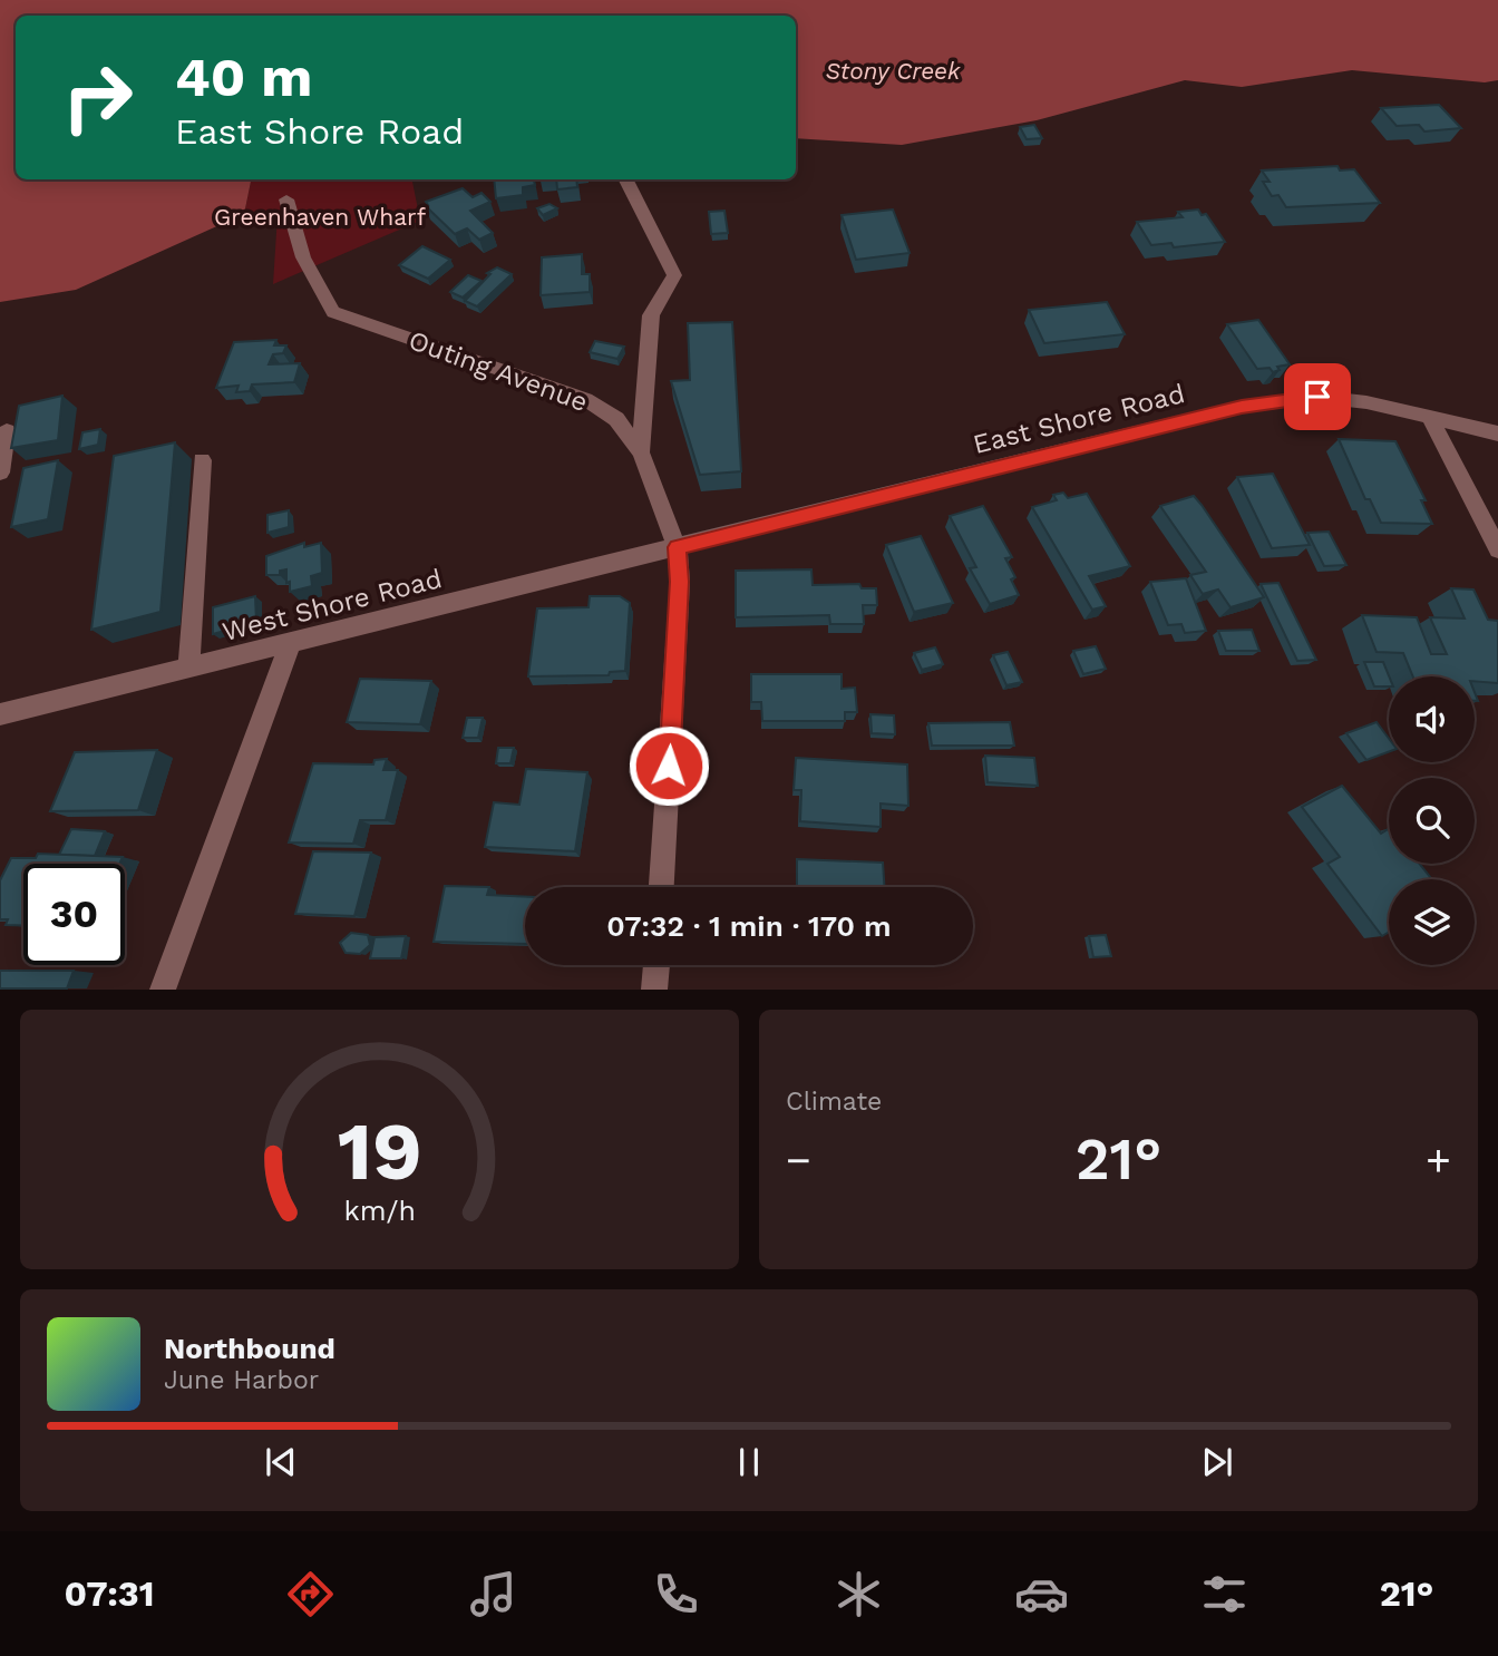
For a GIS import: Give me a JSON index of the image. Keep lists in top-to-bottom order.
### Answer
{
  "streets": {
    "street": ["Outing Avenue", "East Shore Road", "West Shore Road"]
  },
  "crossings": [
    ["Outing Avenue", "East Shore Road"],
    ["Outing Avenue", "West Shore Road"],
    ["East Shore Road", "West Shore Road"]
  ],
  "water": ["Stony Creek"],
  "parks": ["Greenhaven Wharf"],
  "page": {
    "turn": ["40 m", "East Shore Road"],
    "limit": "30",
    "trip": "07:32 · 1 min · 170 m",
    "tile": "Climate",
    "heat": ["−", "21°", "+"],
    "song": ["Northbound", "June Harbor"],
    "tabs": ["07:31", "21°"],
    "gauge": ["19", "km/h"]
  }
}
